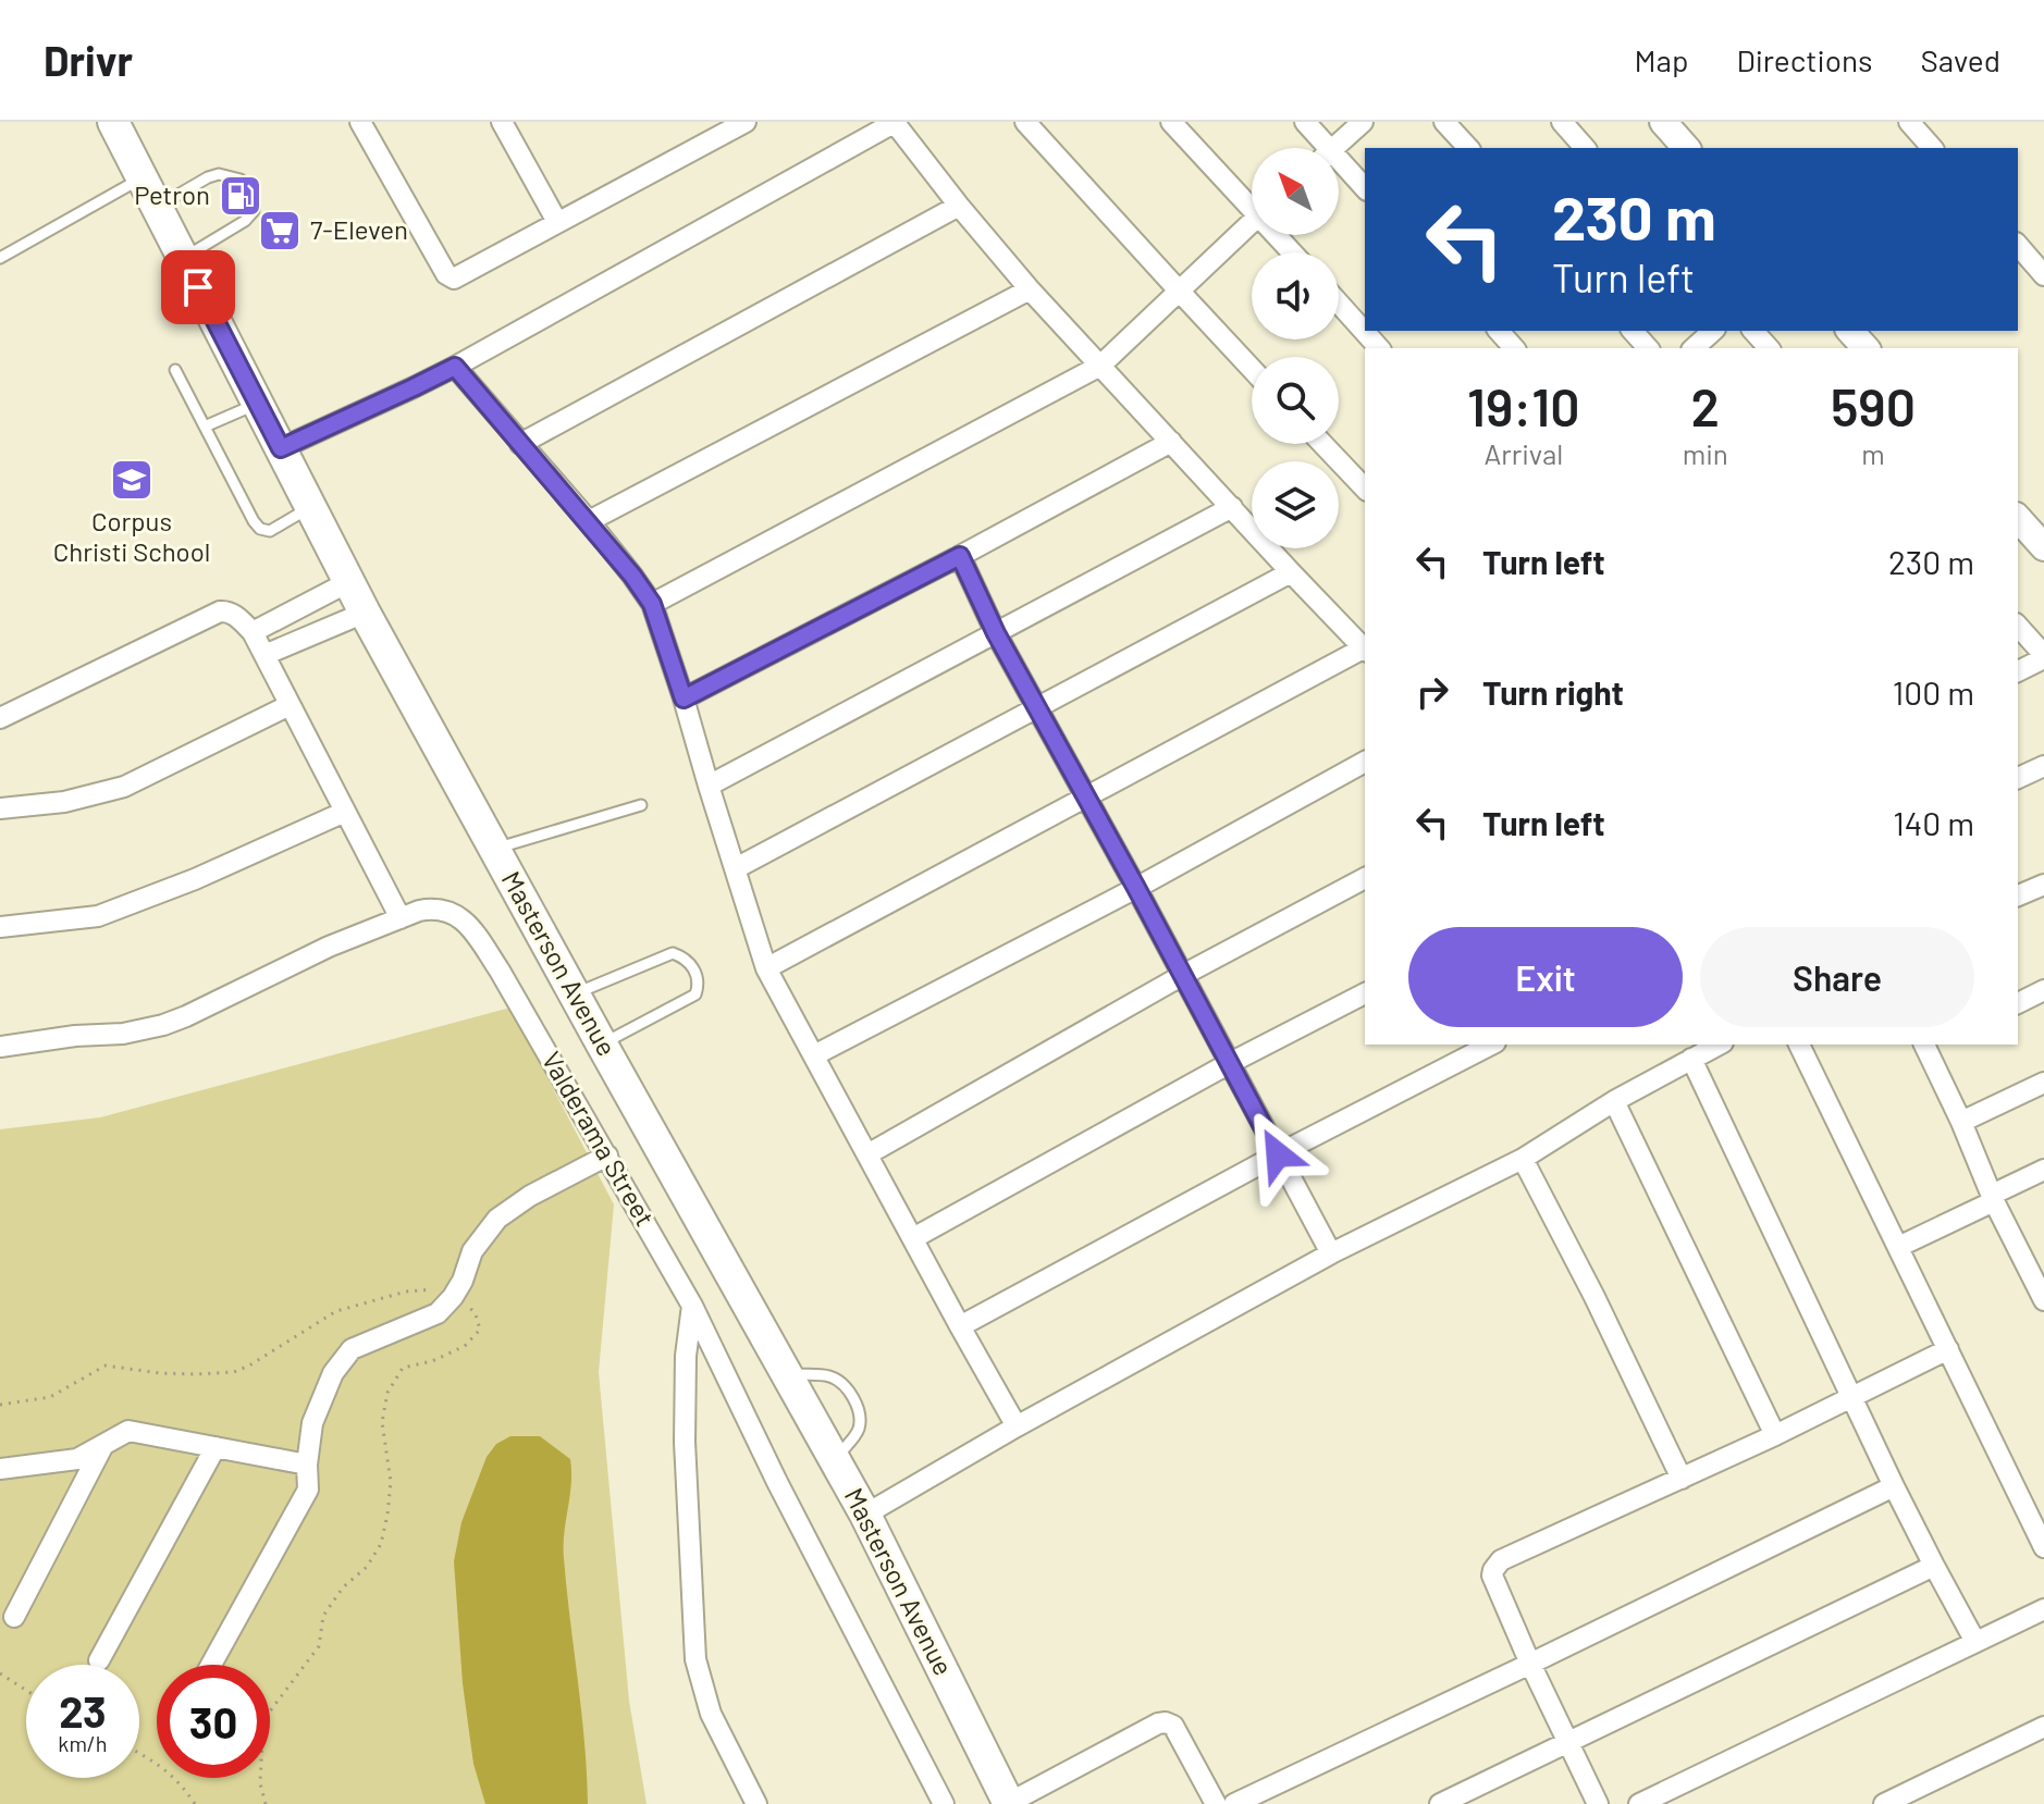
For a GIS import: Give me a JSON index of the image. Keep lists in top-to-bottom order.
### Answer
{
  "streets": {
    "main road": ["Masterson Avenue"],
    "street": ["Valderama Street"]
  },
  "places": {
    "fuel station": ["Petron"],
    "supermarket": ["7-Eleven"],
    "school or university": ["Corpus Christi School"]
  },
  "north": "top left",
  "page": {
    "header": "Drivr",
    "nav": ["Map", "Directions", "Saved"],
    "turn": ["230 m", "Turn left"],
    "eta": [
      "19:10",
      "Arrival",
      "2",
      "min",
      "590",
      "m"
    ],
    "list": [
      {
        "name": "Turn left",
        "value": "230 m"
      },
      {
        "name": "Turn right",
        "value": "100 m"
      },
      {
        "name": "Turn left",
        "value": "140 m"
      }
    ],
    "buttons": ["Exit", "Share"],
    "speed": "23 km/h",
    "limit": "30"
  }
}
